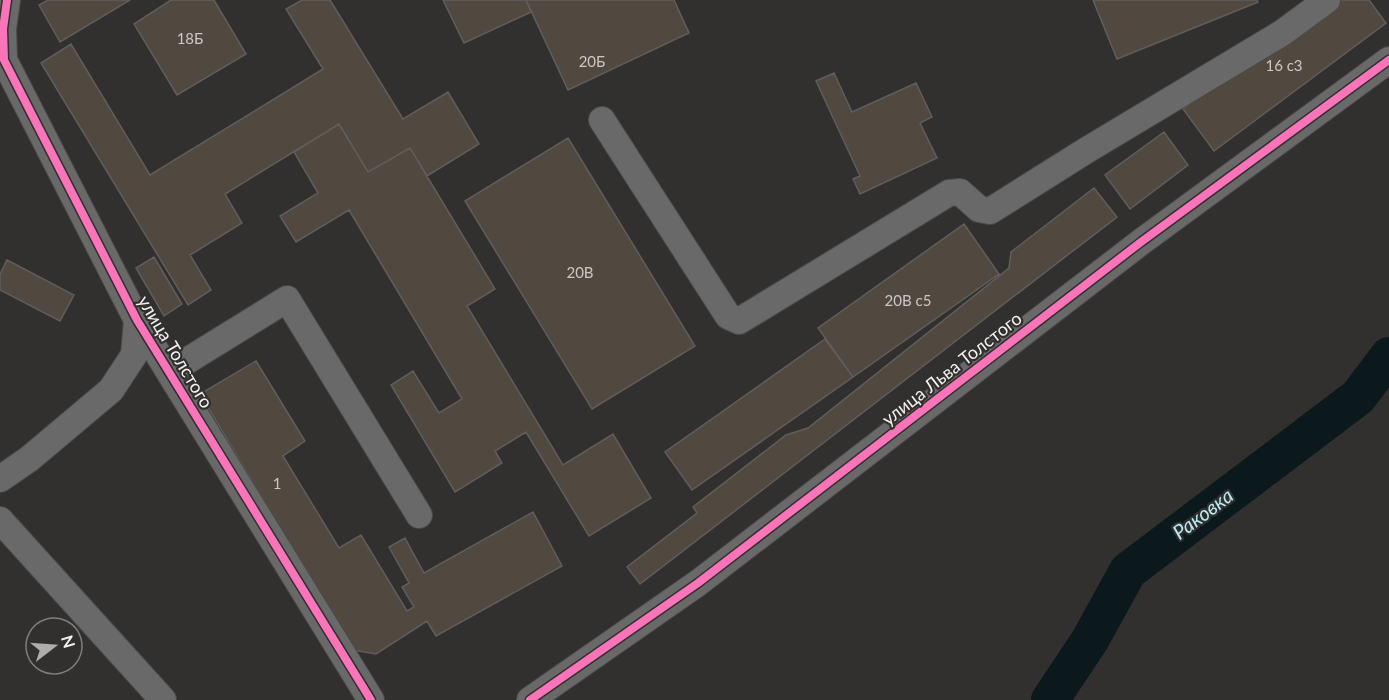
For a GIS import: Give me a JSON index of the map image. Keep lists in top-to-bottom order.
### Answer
{
  "streets": {
    "street": ["улица Толстого", "улица Льва Толстого"]
  },
  "water": ["Раковка"],
  "house_numbers": [
    "18Б",
    "20Б",
    "16 с3",
    "20В",
    "20В с5",
    "1"
  ],
  "north": "right"
}
